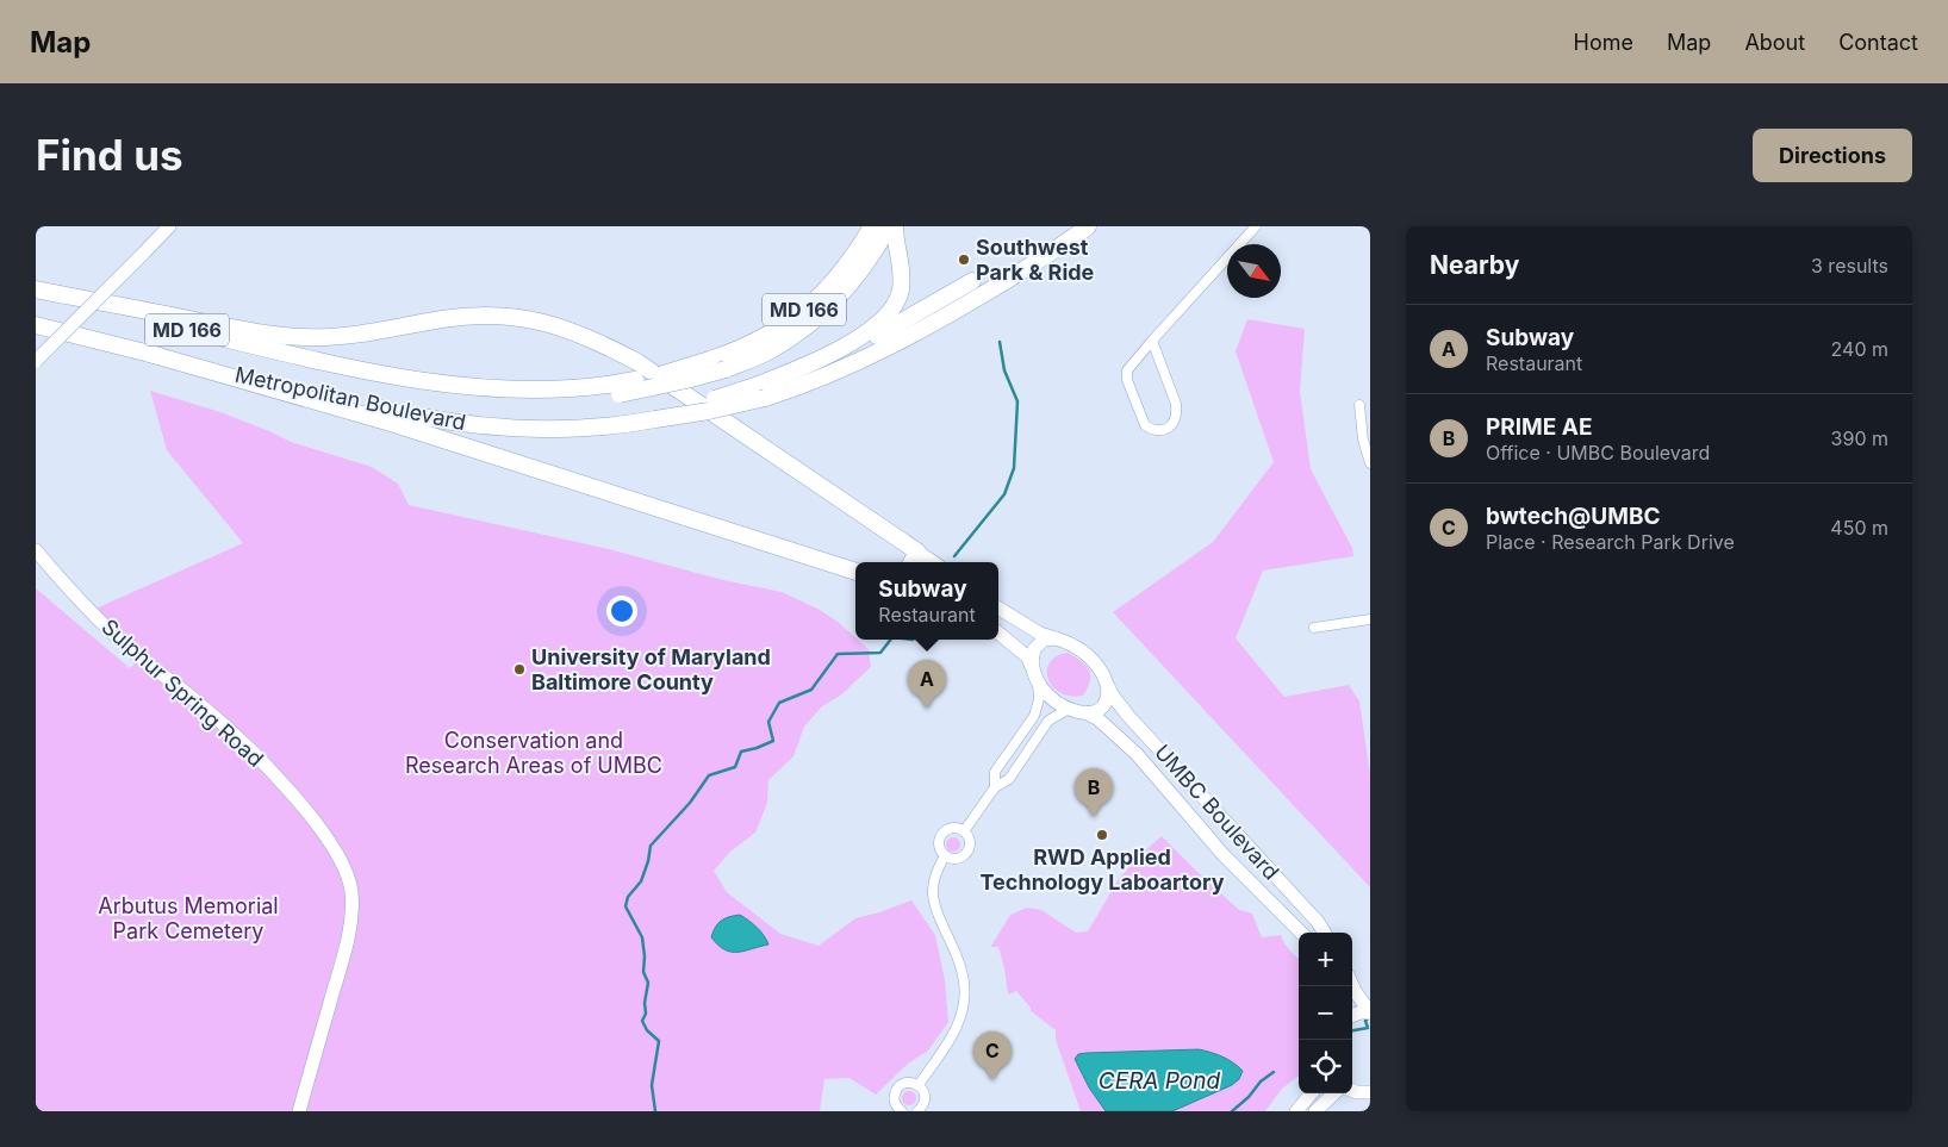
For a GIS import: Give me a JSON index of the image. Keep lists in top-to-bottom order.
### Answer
{
  "streets": {
    "highway": ["MD 166", "Metropolitan Boulevard"],
    "street": ["Sulphur Spring Road", "UMBC Boulevard"]
  },
  "water": ["CERA Pond"],
  "parks": ["Conservation and Research Areas of UMBC", "Arbutus Memorial Park Cemetery"],
  "places": ["Southwest Park & Ride", "University of Maryland Baltimore County", "RWD Applied Technology Laboartory"],
  "north": "bottom right",
  "page": {
    "header": "Map",
    "nav": [
      "Home",
      "Map",
      "About",
      "Contact"
    ],
    "buttons": "Directions",
    "title": "Find us",
    "heading": ["Nearby", "3 results"],
    "list": [
      {
        "mark": "A",
        "name": "Subway",
        "note": "Restaurant",
        "value": "240 m"
      },
      {
        "mark": "B",
        "name": "PRIME AE",
        "note": "Office · UMBC Boulevard",
        "value": "390 m"
      },
      {
        "mark": "C",
        "name": "bwtech@UMBC",
        "note": "Place · Research Park Drive",
        "value": "450 m"
      }
    ],
    "popup": ["Subway", "Restaurant"],
    "pins": ["A", "B", "C"],
    "map_buttons": ["+", "−"]
  }
}
